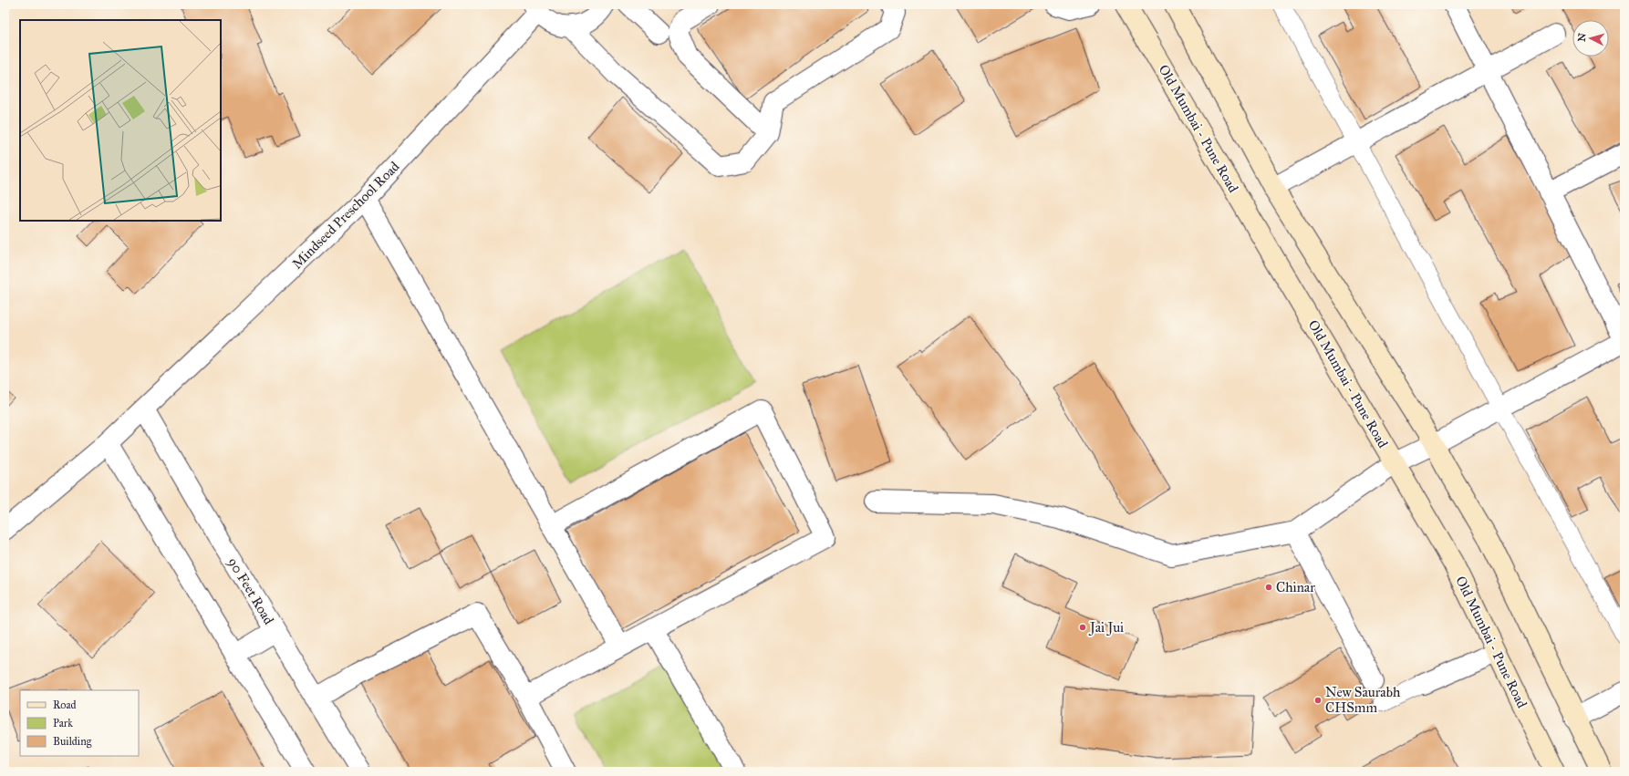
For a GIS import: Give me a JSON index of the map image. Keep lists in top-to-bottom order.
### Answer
{
  "streets": {
    "main road": ["Old Mumbai - Pune Road"],
    "street": ["Mindseed Preschool Road", "90 Feet Road"]
  },
  "crossings": [
    ["Mindseed Preschool Road", "90 Feet Road"]
  ],
  "places": ["Chinar", "Jai Jui", "New Saurabh CHSmm"],
  "legend": ["Road", "Park", "Building"],
  "north": "left"
}
